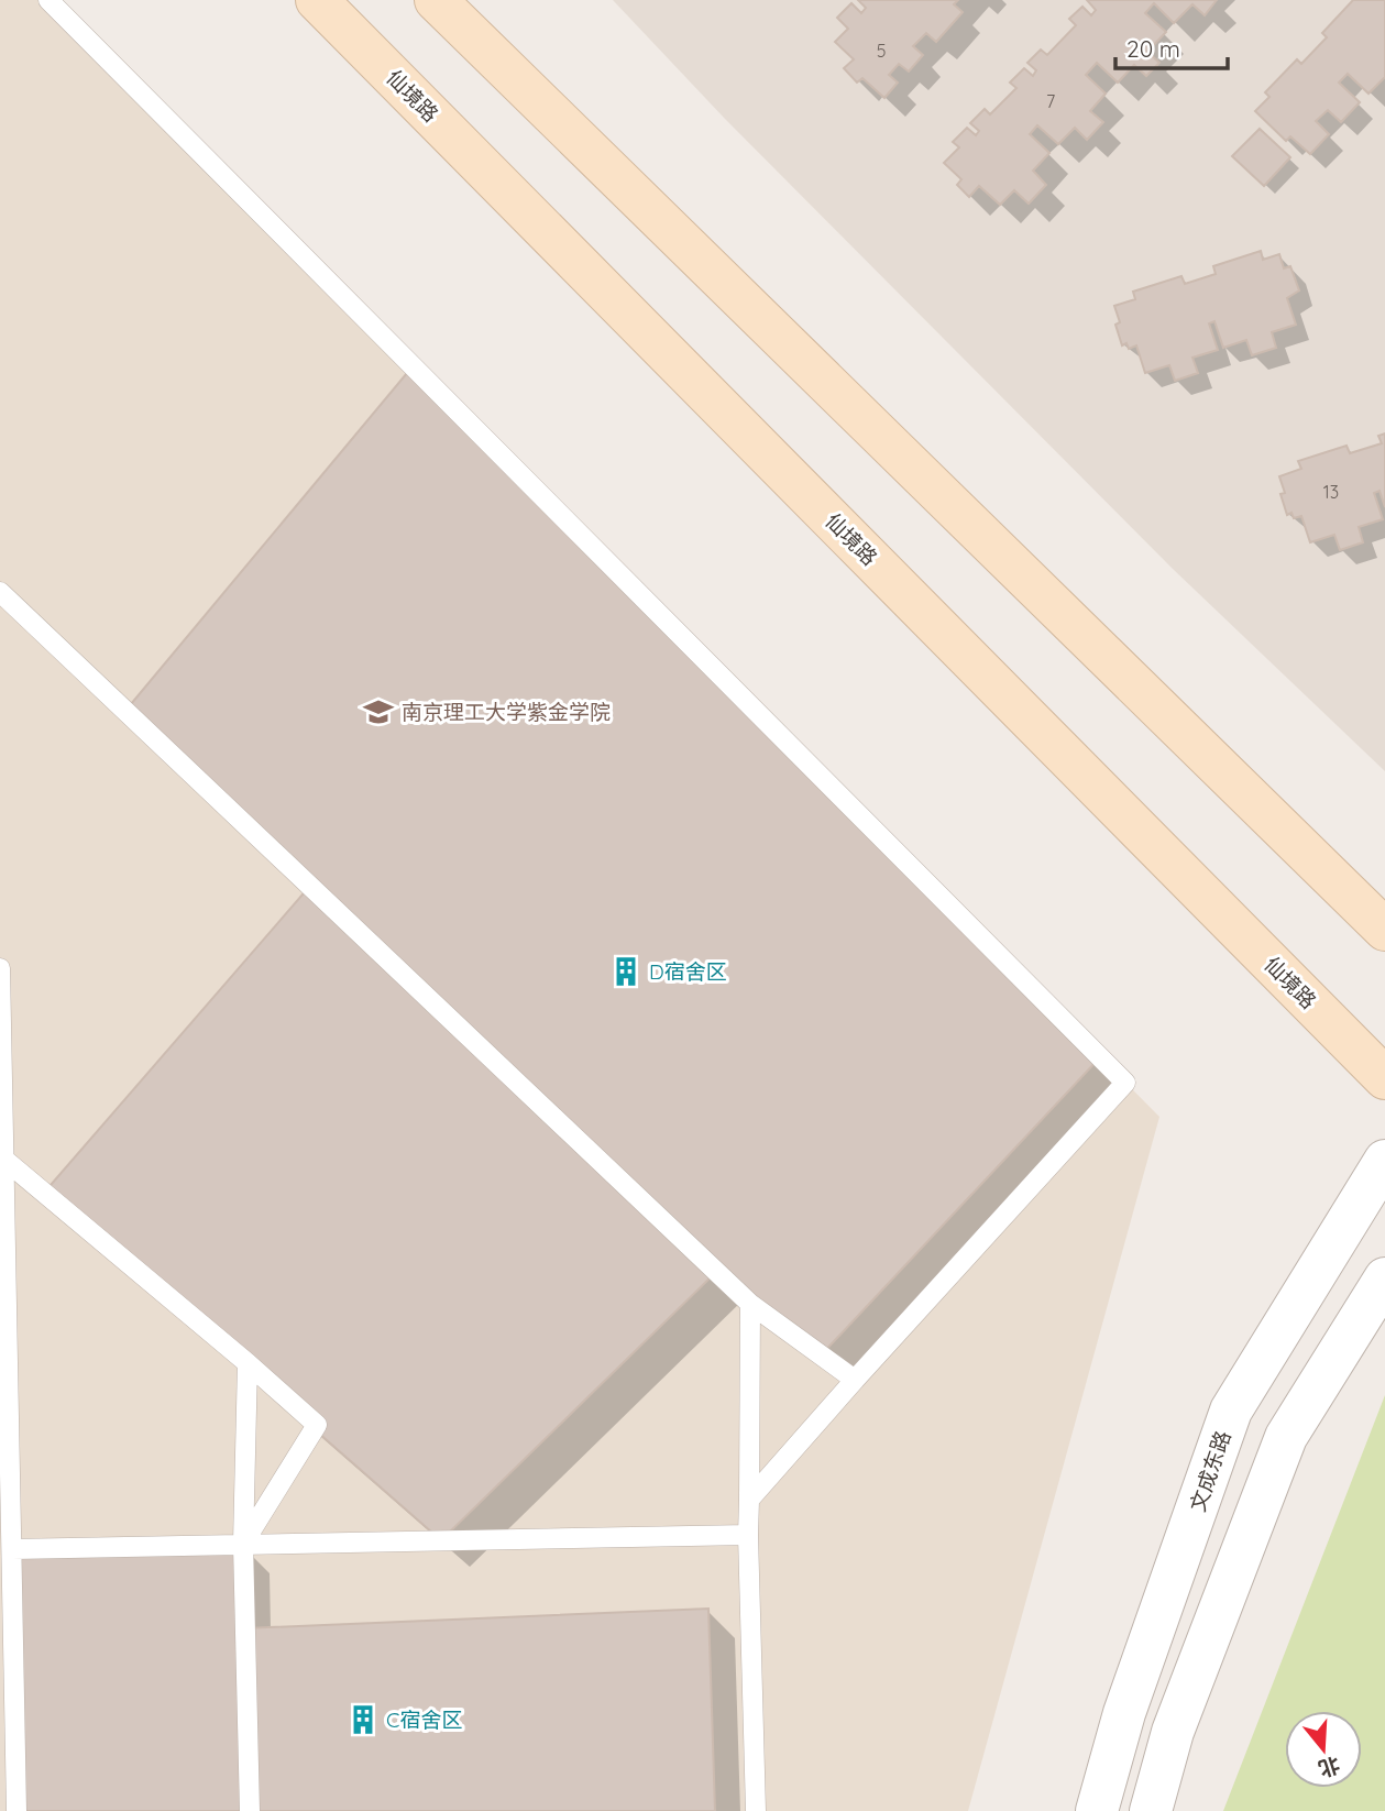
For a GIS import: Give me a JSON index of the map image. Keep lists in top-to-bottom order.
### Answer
{
  "streets": {
    "main road": ["仙境路"],
    "street": ["文成东路"]
  },
  "places": {
    "school or university": ["南京理工大学紫金学院"],
    "building": ["D宿舍区", "C宿舍区"]
  },
  "house_numbers": ["5", "7", "13"],
  "scale_bar": "20 m",
  "north": "bottom"
}
